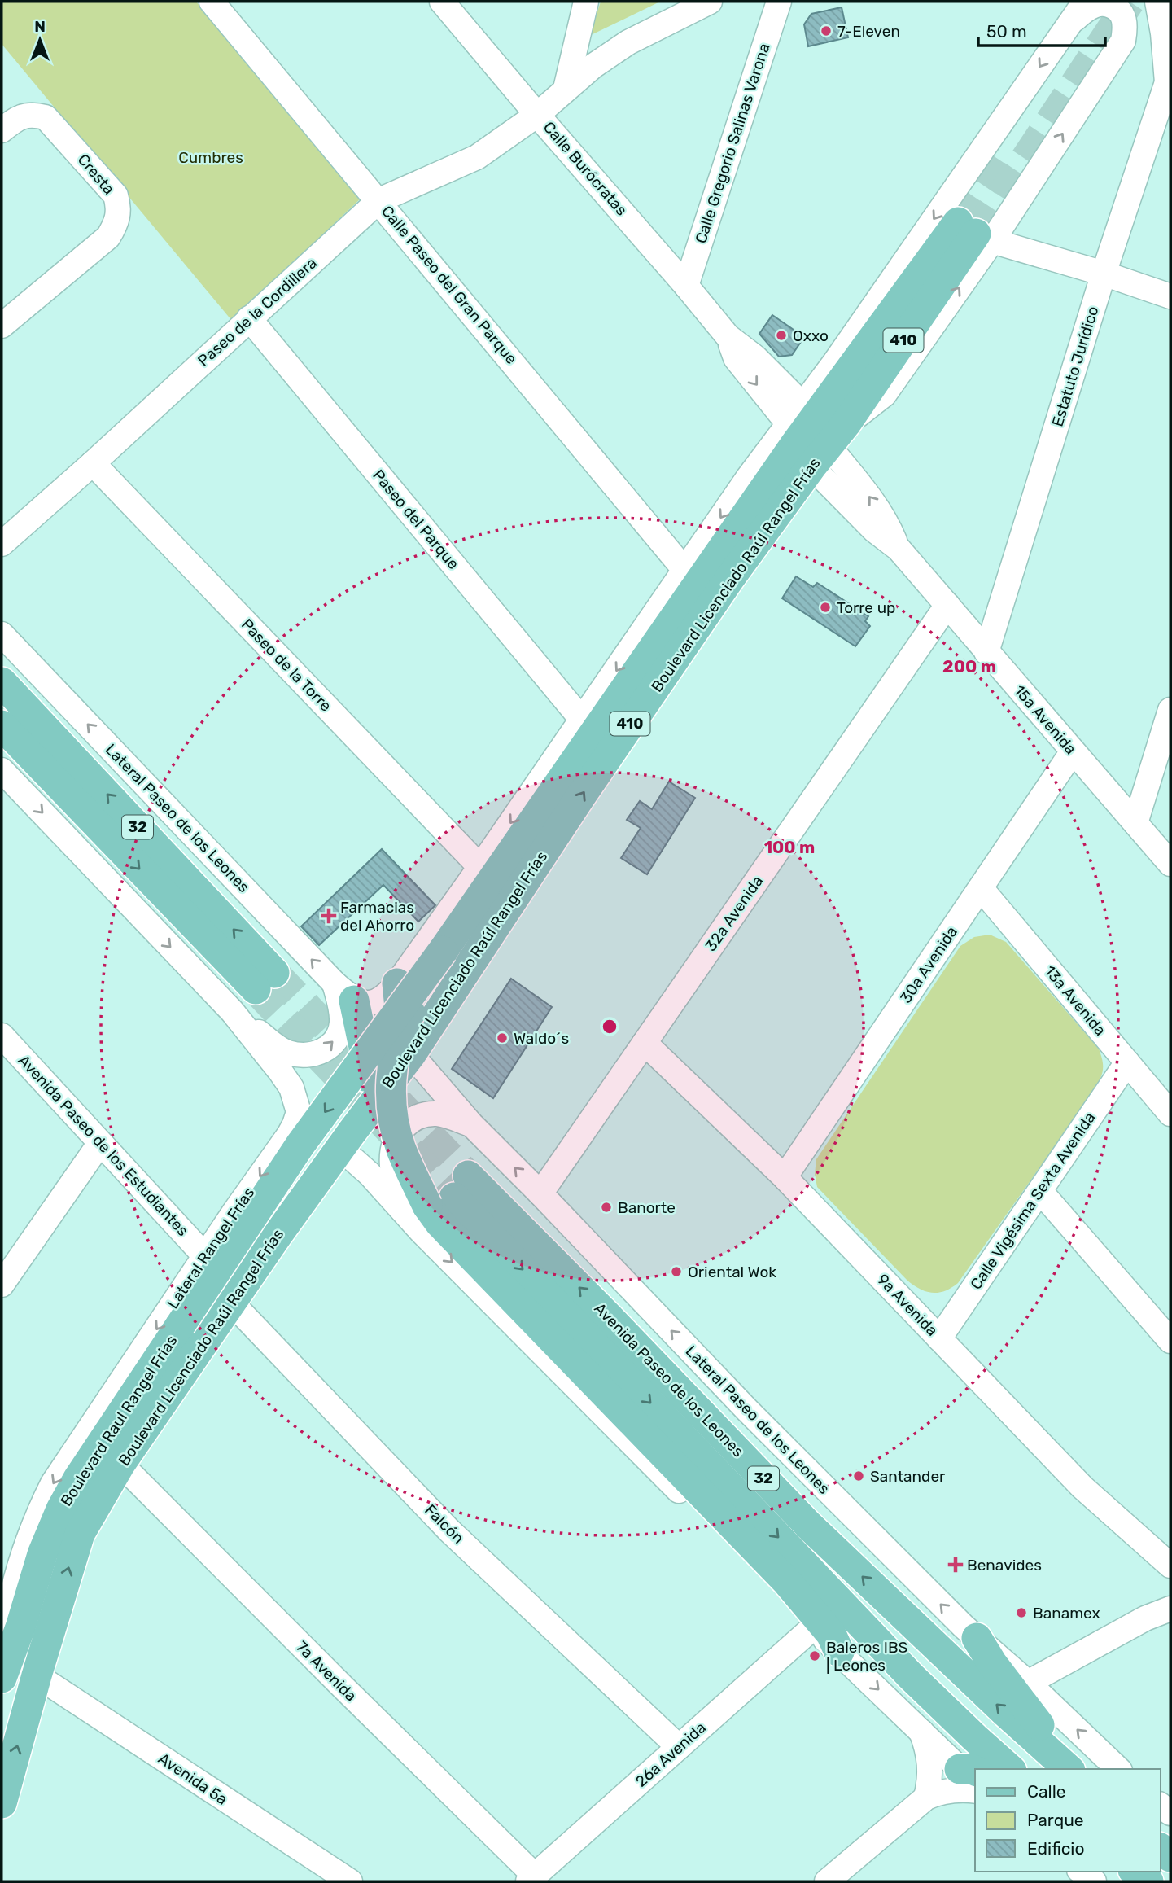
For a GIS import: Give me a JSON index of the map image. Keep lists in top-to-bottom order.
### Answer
{
  "streets": {
    "main road": [
      "410",
      "Boulevard Licenciado Raúl Rangel Frías",
      "32",
      "Avenida Paseo de los Leones",
      "Boulevard Raul Rangel Frias"
    ],
    "street": [
      "Calle Gregorio Salinas Varona",
      "Calle Burócratas",
      "Cresta",
      "Calle Paseo del Gran Parque",
      "Paseo de la Cordillera",
      "Estatuto Jurídico",
      "Paseo del Parque",
      "Paseo de la Torre",
      "15a Avenida",
      "Lateral Paseo de los Leones",
      "32a Avenida",
      "30a Avenida",
      "13a Avenida",
      "Avenida Paseo de los Estudiantes",
      "Calle Vigésima Sexta Avenida",
      "Lateral Rangel Frías",
      "9a Avenida",
      "Falcón",
      "7a Avenida",
      "26a Avenida",
      "Avenida 5a"
    ]
  },
  "crossings": [
    ["Calle Gregorio Salinas Varona", "Calle Burócratas"],
    ["Calle Burócratas", "Paseo de la Cordillera"],
    ["Calle Burócratas", "Boulevard Licenciado Raúl Rangel Frías"],
    ["Calle Burócratas", "15a Avenida"],
    ["Calle Paseo del Gran Parque", "Paseo de la Cordillera"],
    ["Paseo de la Cordillera", "Paseo del Parque"],
    ["Paseo de la Cordillera", "Paseo de la Torre"],
    ["Estatuto Jurídico", "15a Avenida"],
    ["Boulevard Licenciado Raúl Rangel Frías", "15a Avenida"],
    ["Boulevard Licenciado Raúl Rangel Frías", "Lateral Paseo de los Leones"],
    ["Boulevard Licenciado Raúl Rangel Frías", "Boulevard Raul Rangel Frias"],
    ["Boulevard Licenciado Raúl Rangel Frías", "Falcón"],
    ["Boulevard Licenciado Raúl Rangel Frías", "7a Avenida"],
    ["Boulevard Licenciado Raúl Rangel Frías", "Avenida 5a"],
    ["15a Avenida", "32a Avenida"],
    ["15a Avenida", "30a Avenida"],
    ["Lateral Paseo de los Leones", "32a Avenida"],
    ["32a Avenida", "9a Avenida"],
    ["30a Avenida", "13a Avenida"],
    ["30a Avenida", "9a Avenida"],
    ["13a Avenida", "Calle Vigésima Sexta Avenida"],
    ["Avenida Paseo de los Estudiantes", "Lateral Rangel Frías"],
    ["Calle Vigésima Sexta Avenida", "9a Avenida"],
    ["Falcón", "26a Avenida"],
    ["7a Avenida", "26a Avenida"]
  ],
  "parks": ["Cumbres"],
  "places": {
    "other": [
      "7-Eleven",
      "Oxxo",
      "Torre up",
      "Waldo´s",
      "Banorte",
      "Oriental Wok",
      "Santander",
      "Banamex",
      "Baleros IBS | Leones"
    ],
    "health": ["Farmacias del Ahorro", "Benavides"]
  },
  "legend": ["Calle", "Parque", "Edificio"],
  "scale_bar": "50 m",
  "north": "top",
  "rings": ["200 m", "100 m"]
}
